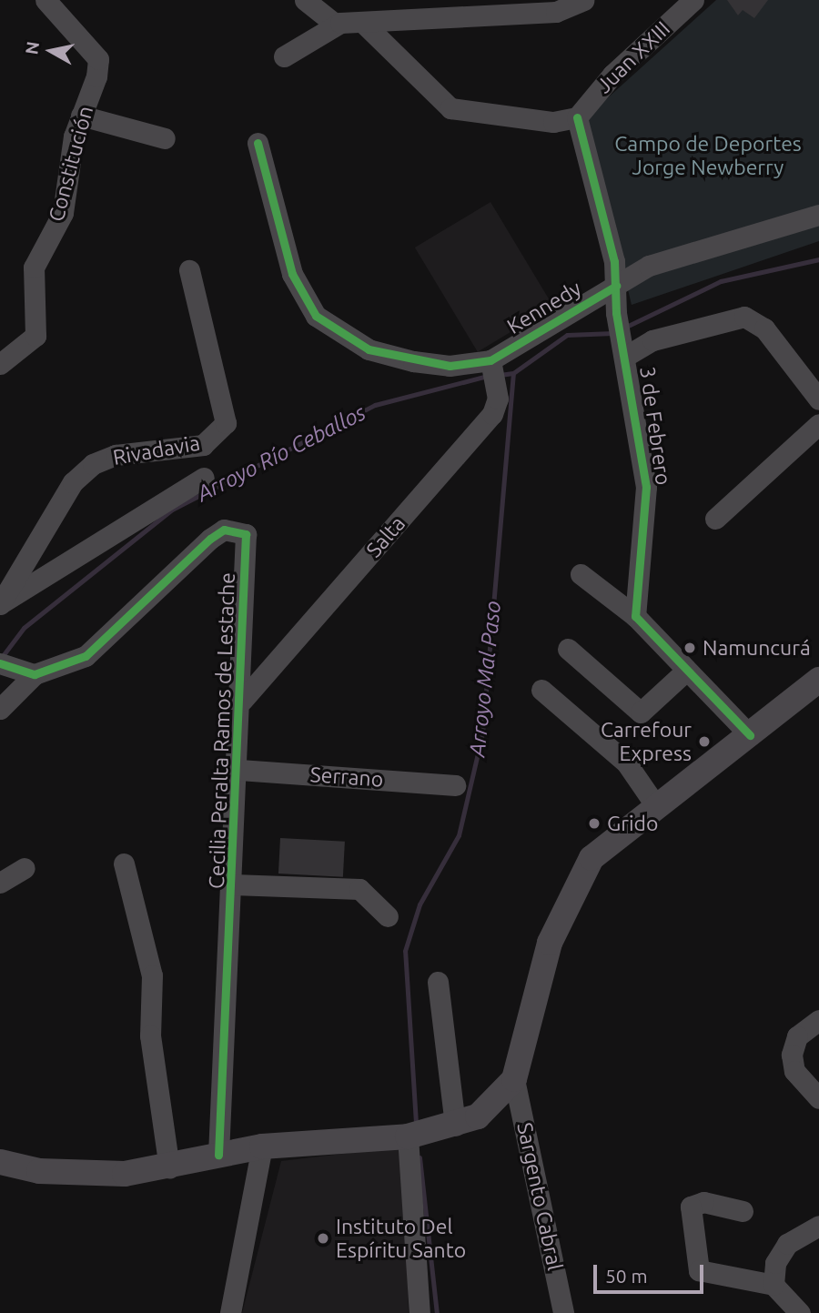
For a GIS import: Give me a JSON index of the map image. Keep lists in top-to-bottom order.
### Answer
{
  "streets": {
    "street": [
      "Juan XXIII",
      "Constitución",
      "Kennedy",
      "3 de Febrero",
      "Rivadavia",
      "Salta",
      "Cecilia Peralta Ramos de Lestache",
      "Serrano",
      "Sargento Cabral"
    ]
  },
  "crossings": [
    ["Juan XXIII", "3 de Febrero"],
    ["Kennedy", "3 de Febrero"],
    ["Kennedy", "Salta"],
    ["Salta", "Cecilia Peralta Ramos de Lestache"],
    ["Cecilia Peralta Ramos de Lestache", "Serrano"]
  ],
  "water": ["Arroyo Río Ceballos", "Arroyo Mal Paso"],
  "parks": ["Campo de Deportes Jorge Newberry"],
  "places": [
    "Namuncurá",
    "Carrefour Express",
    "Grido",
    "Instituto Del Espíritu Santo"
  ],
  "scale_bar": "50 m",
  "north": "left"
}
